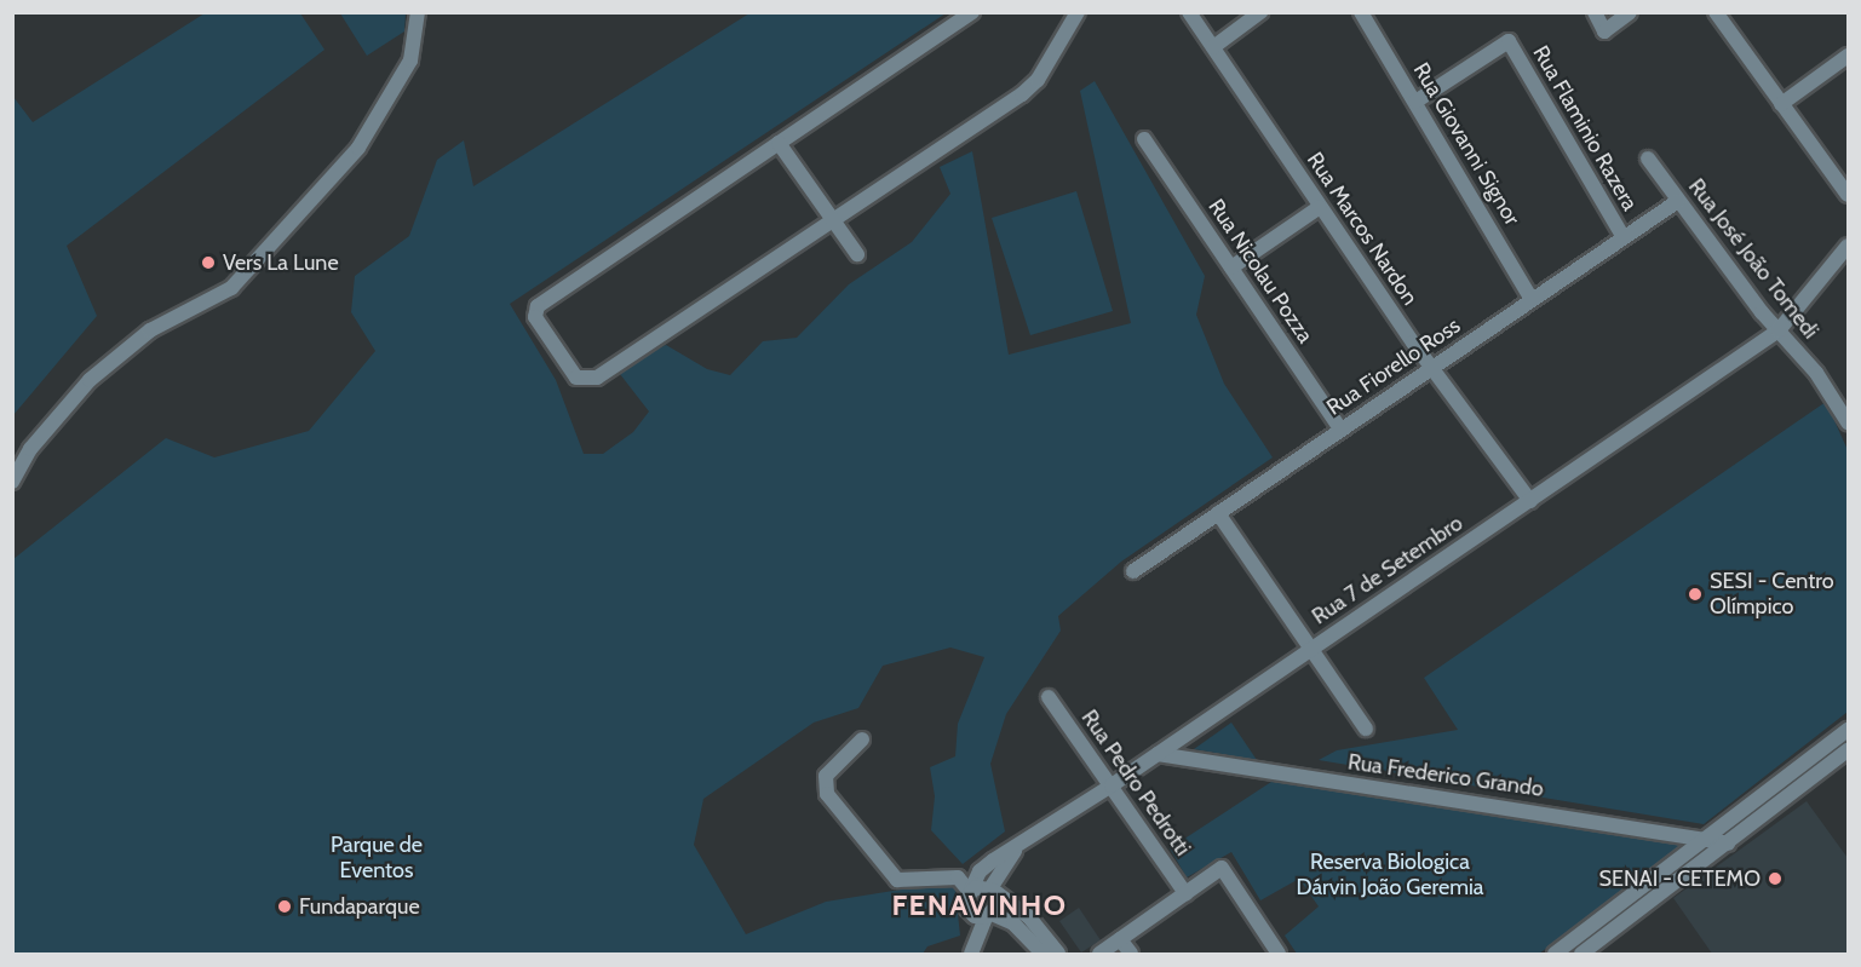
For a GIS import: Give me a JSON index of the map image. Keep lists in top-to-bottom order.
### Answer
{
  "streets": {
    "street": [
      "Rua Flaminio Razera",
      "Rua Giovanni Signor",
      "Rua Marcos Nardon",
      "Rua José João Tomedi",
      "Rua Nicolau Pozza",
      "Rua Fiorello Ross",
      "Rua 7 de Setembro",
      "Rua Frederico Grando",
      "Rua Pedro Pedrotti"
    ]
  },
  "crossings": [
    ["Rua Flaminio Razera", "Rua Giovanni Signor"],
    ["Rua Flaminio Razera", "Rua Fiorello Ross"],
    ["Rua Giovanni Signor", "Rua Fiorello Ross"],
    ["Rua Marcos Nardon", "Rua Fiorello Ross"],
    ["Rua Marcos Nardon", "Rua 7 de Setembro"],
    ["Rua José João Tomedi", "Rua Fiorello Ross"],
    ["Rua José João Tomedi", "Rua 7 de Setembro"],
    ["Rua Nicolau Pozza", "Rua Fiorello Ross"],
    ["Rua 7 de Setembro", "Rua Frederico Grando"],
    ["Rua 7 de Setembro", "Rua Pedro Pedrotti"]
  ],
  "districts": ["FENAVINHO"],
  "parks": ["Parque de Eventos", "Reserva Biologica Dárvin João Geremia"],
  "places": [
    "Vers La Lune",
    "SESI - Centro Olímpico",
    "SENAI - CETEMO",
    "Fundaparque"
  ]
}
